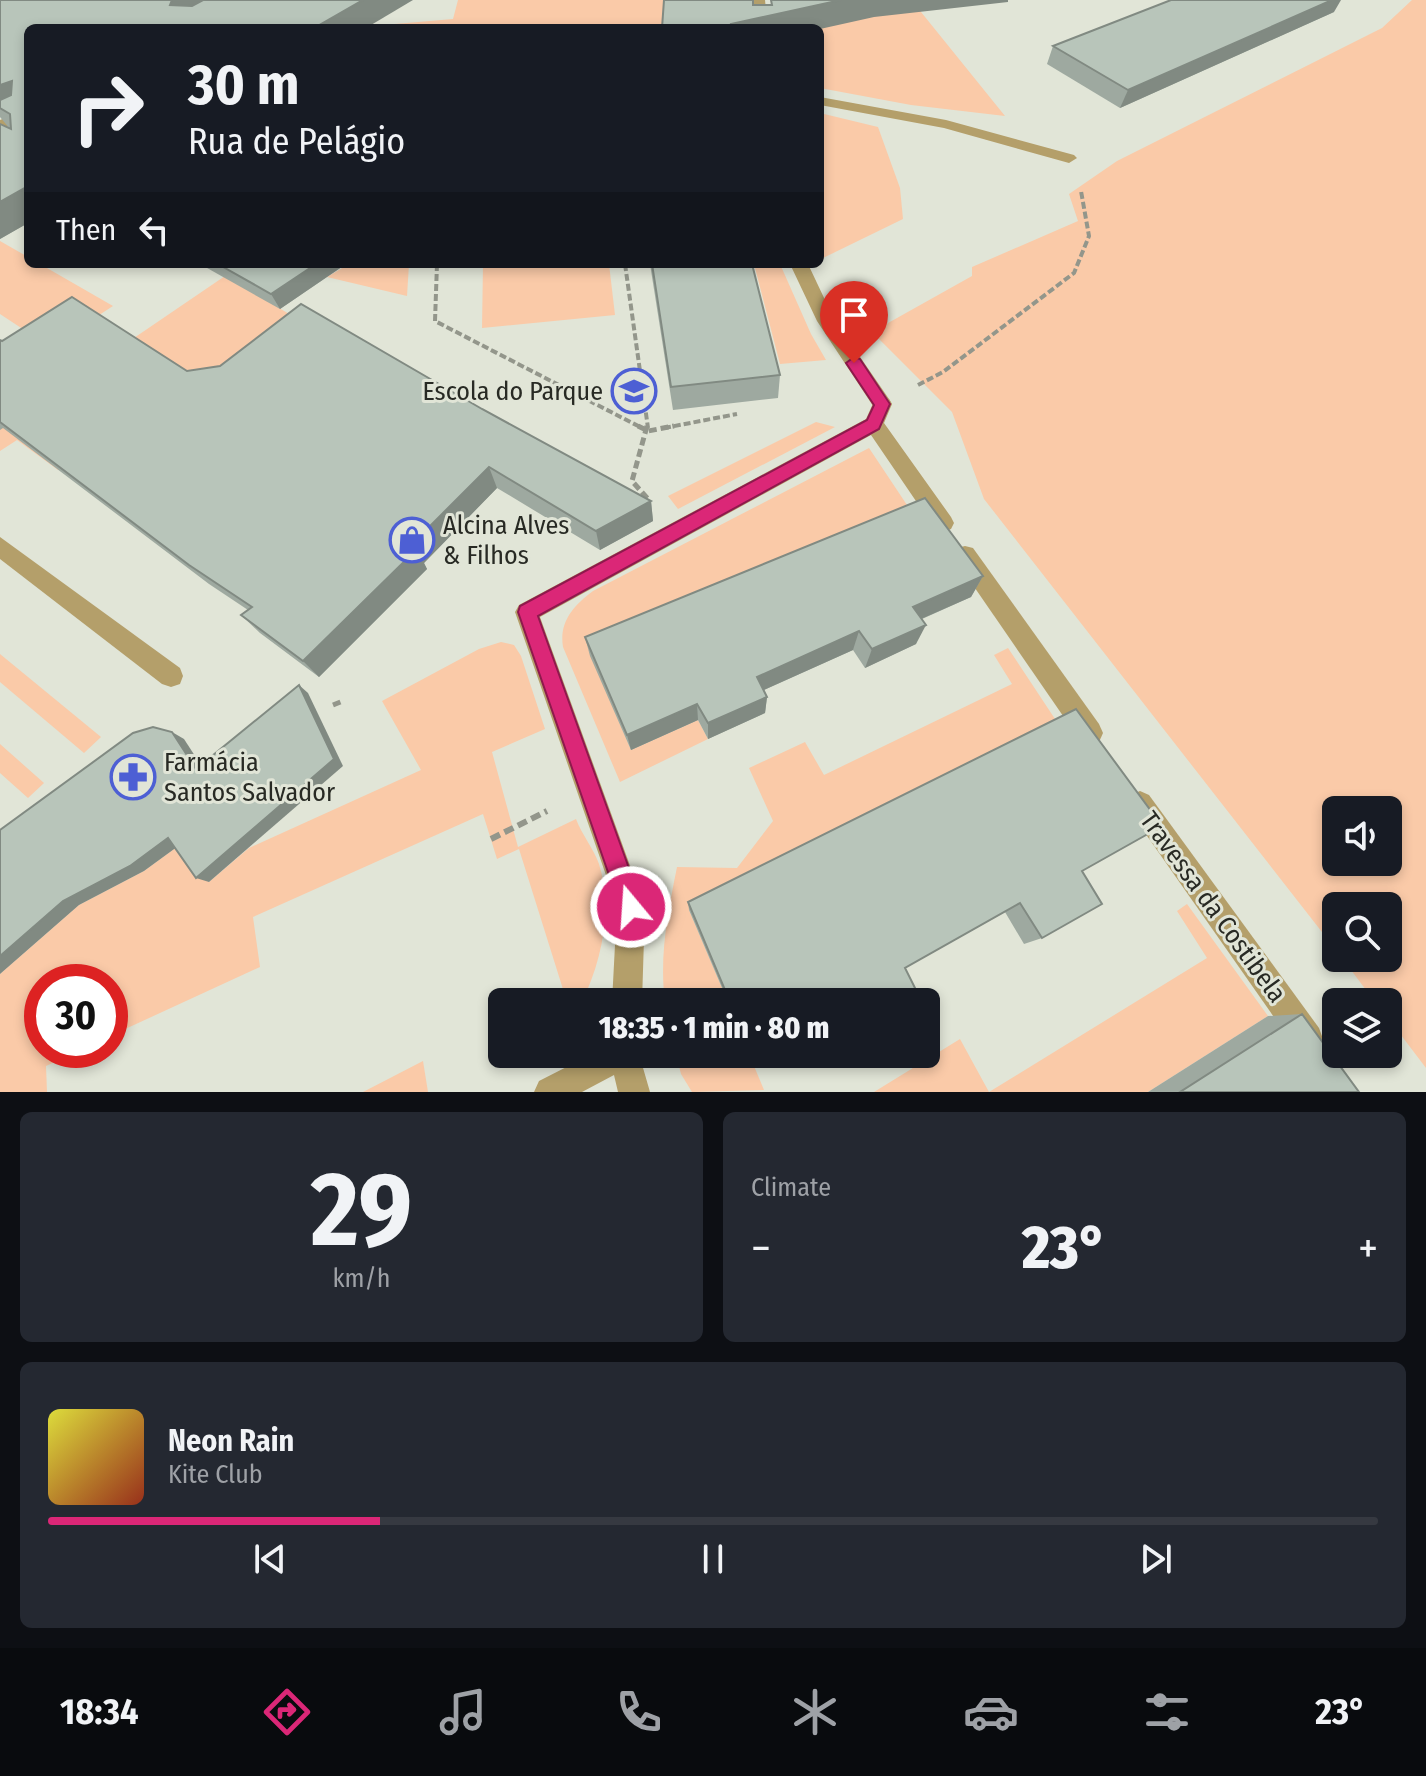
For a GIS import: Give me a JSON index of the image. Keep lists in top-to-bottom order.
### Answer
{
  "streets": {
    "street": ["Travessa da Costibela"]
  },
  "places": {
    "school or university": ["Escola do Parque"],
    "shop": ["Alcina Alves & Filhos"],
    "pharmacy": ["Farmácia Santos Salvador"]
  },
  "page": {
    "turn": ["30 m", "Rua de Pelágio"],
    "then": "Then",
    "limit": "30",
    "trip": "18:35 · 1 min · 80 m",
    "tile": [
      ["29", "km/h"],
      "Climate"
    ],
    "heat": ["−", "23°", "+"],
    "song": ["Neon Rain", "Kite Club"],
    "tabs": ["18:34", "23°"]
  }
}
